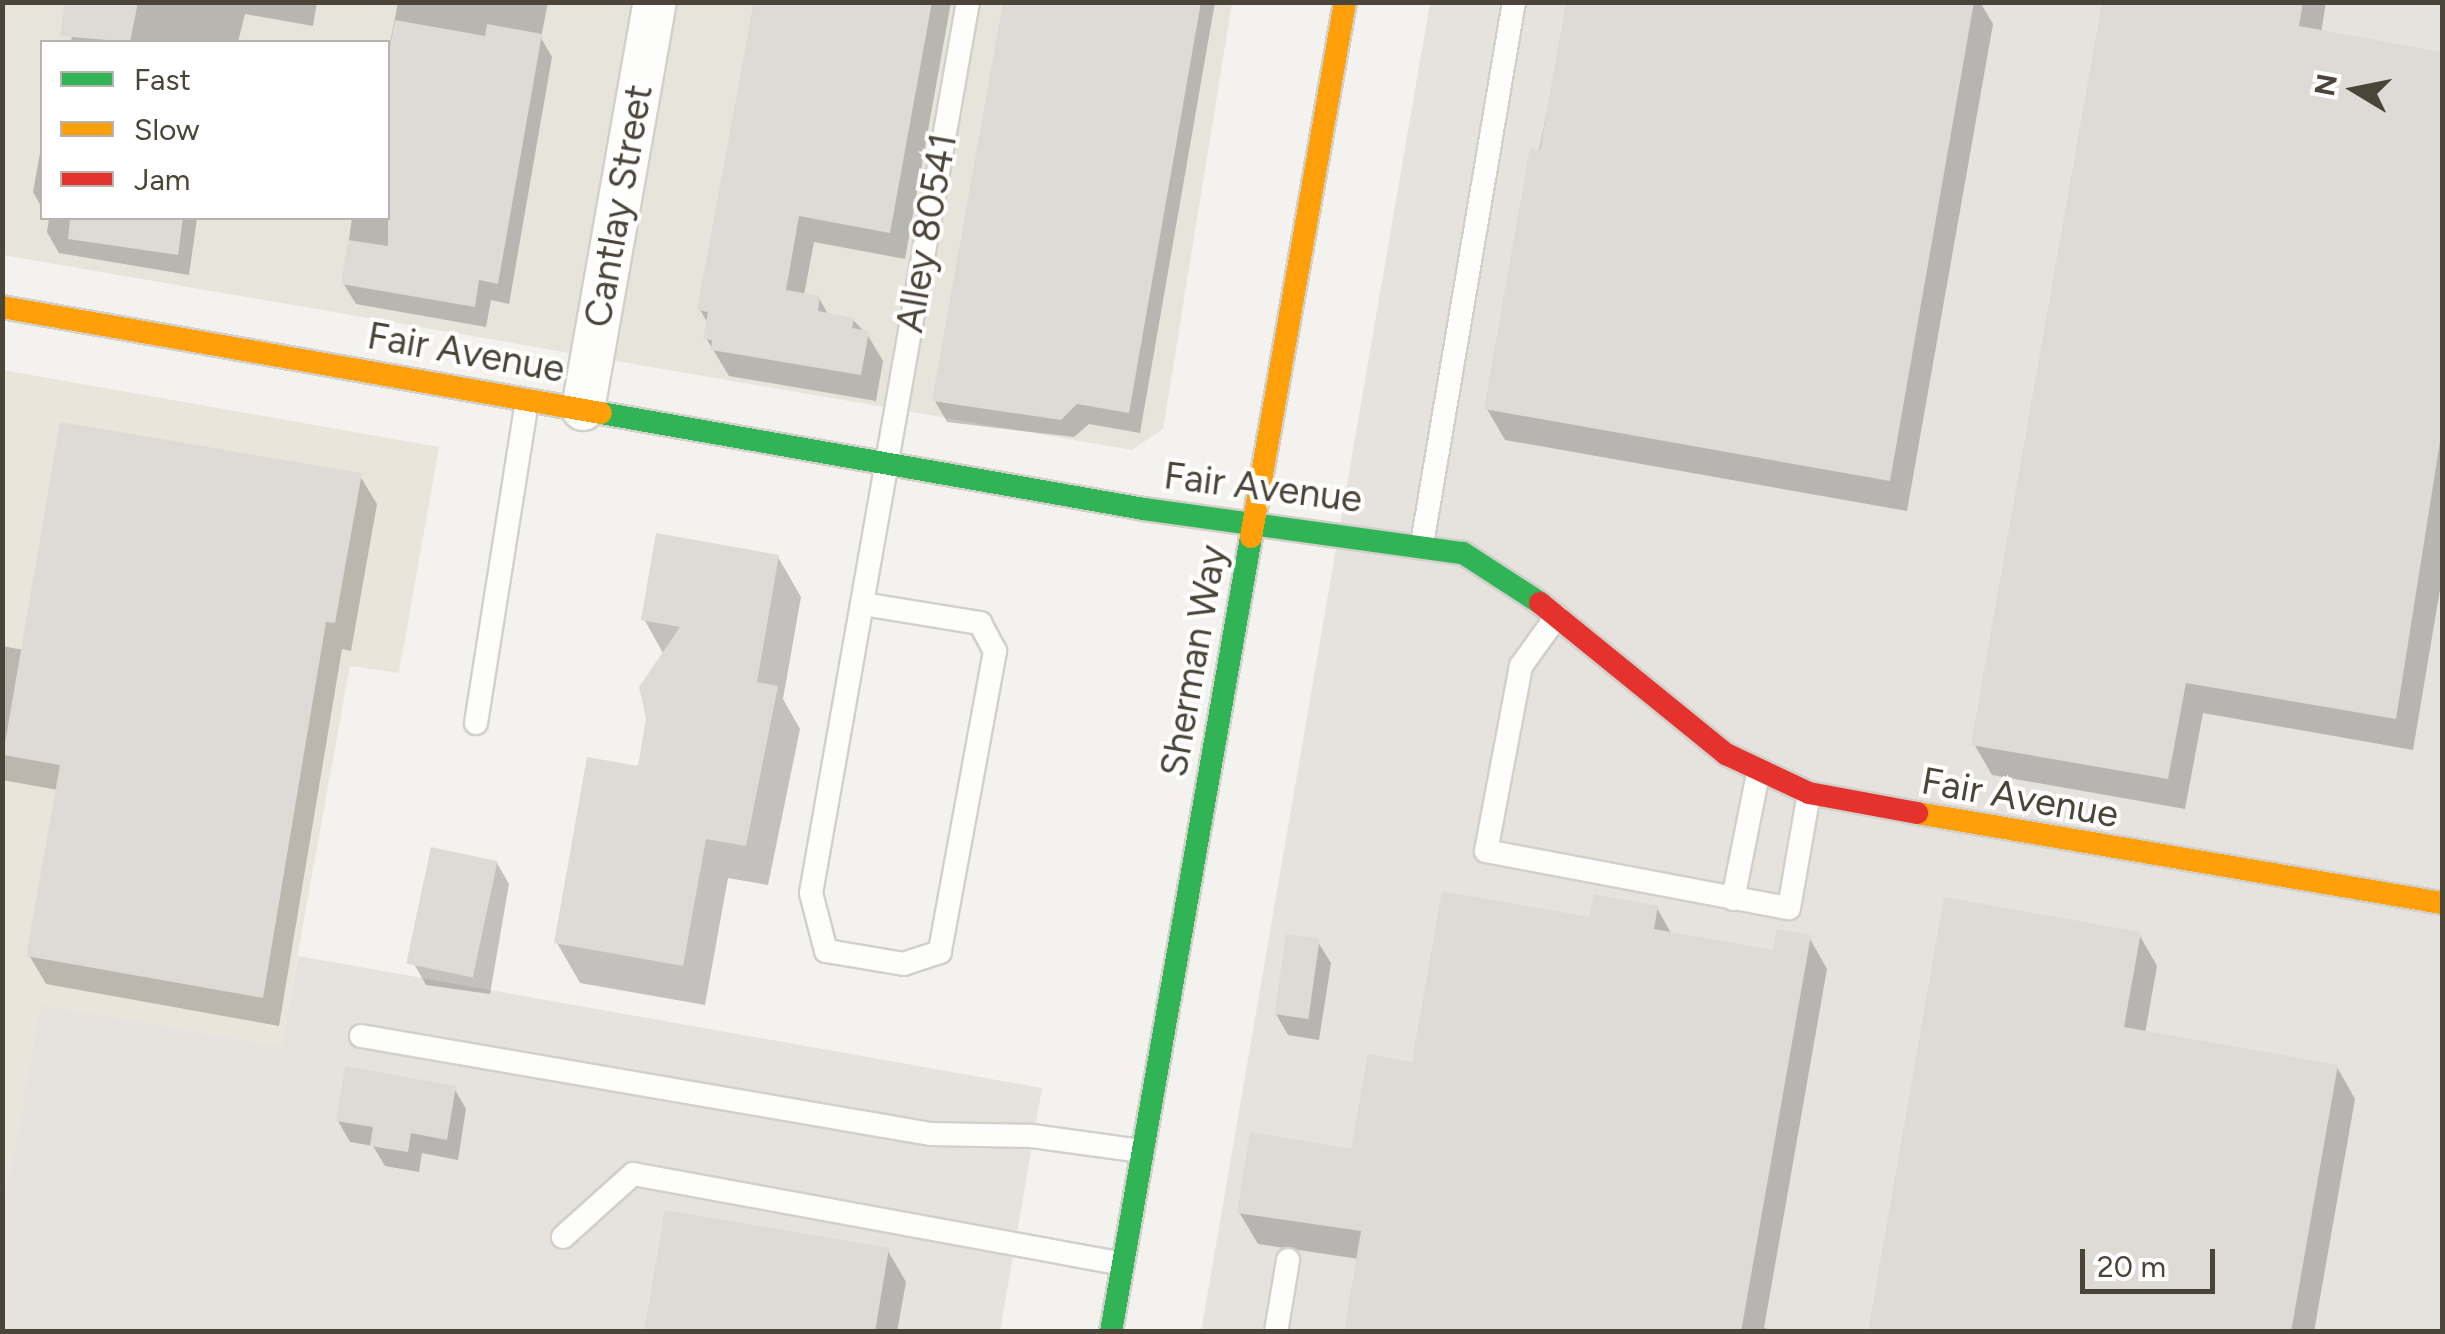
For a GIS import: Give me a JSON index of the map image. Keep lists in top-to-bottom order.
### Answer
{
  "streets": {
    "street": ["Cantlay Street", "Fair Avenue", "Sherman Way"],
    "lane": ["Alley 80541"]
  },
  "crossings": [
    ["Cantlay Street", "Fair Avenue"],
    ["Alley 80541", "Fair Avenue"],
    ["Fair Avenue", "Sherman Way"]
  ],
  "legend": ["Fast", "Slow", "Jam"],
  "scale_bar": "20 m",
  "north": "left"
}
